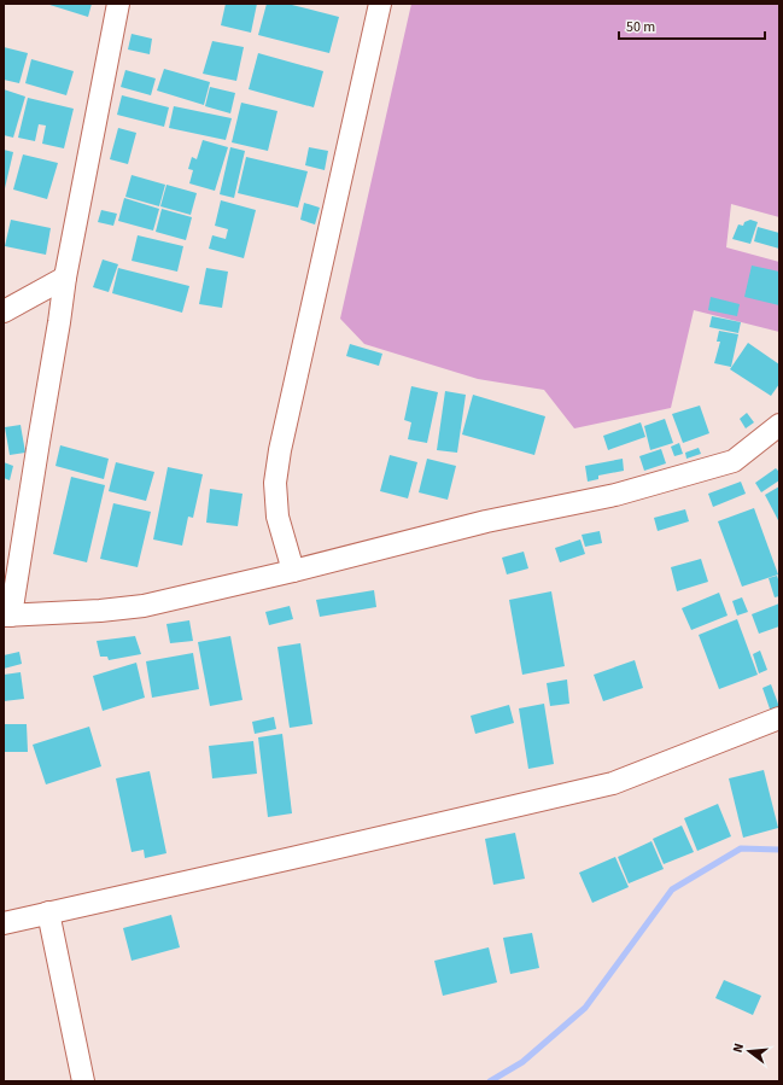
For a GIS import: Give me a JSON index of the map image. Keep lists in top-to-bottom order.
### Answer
{
  "scale_bar": "50 m",
  "north": "left"
}
